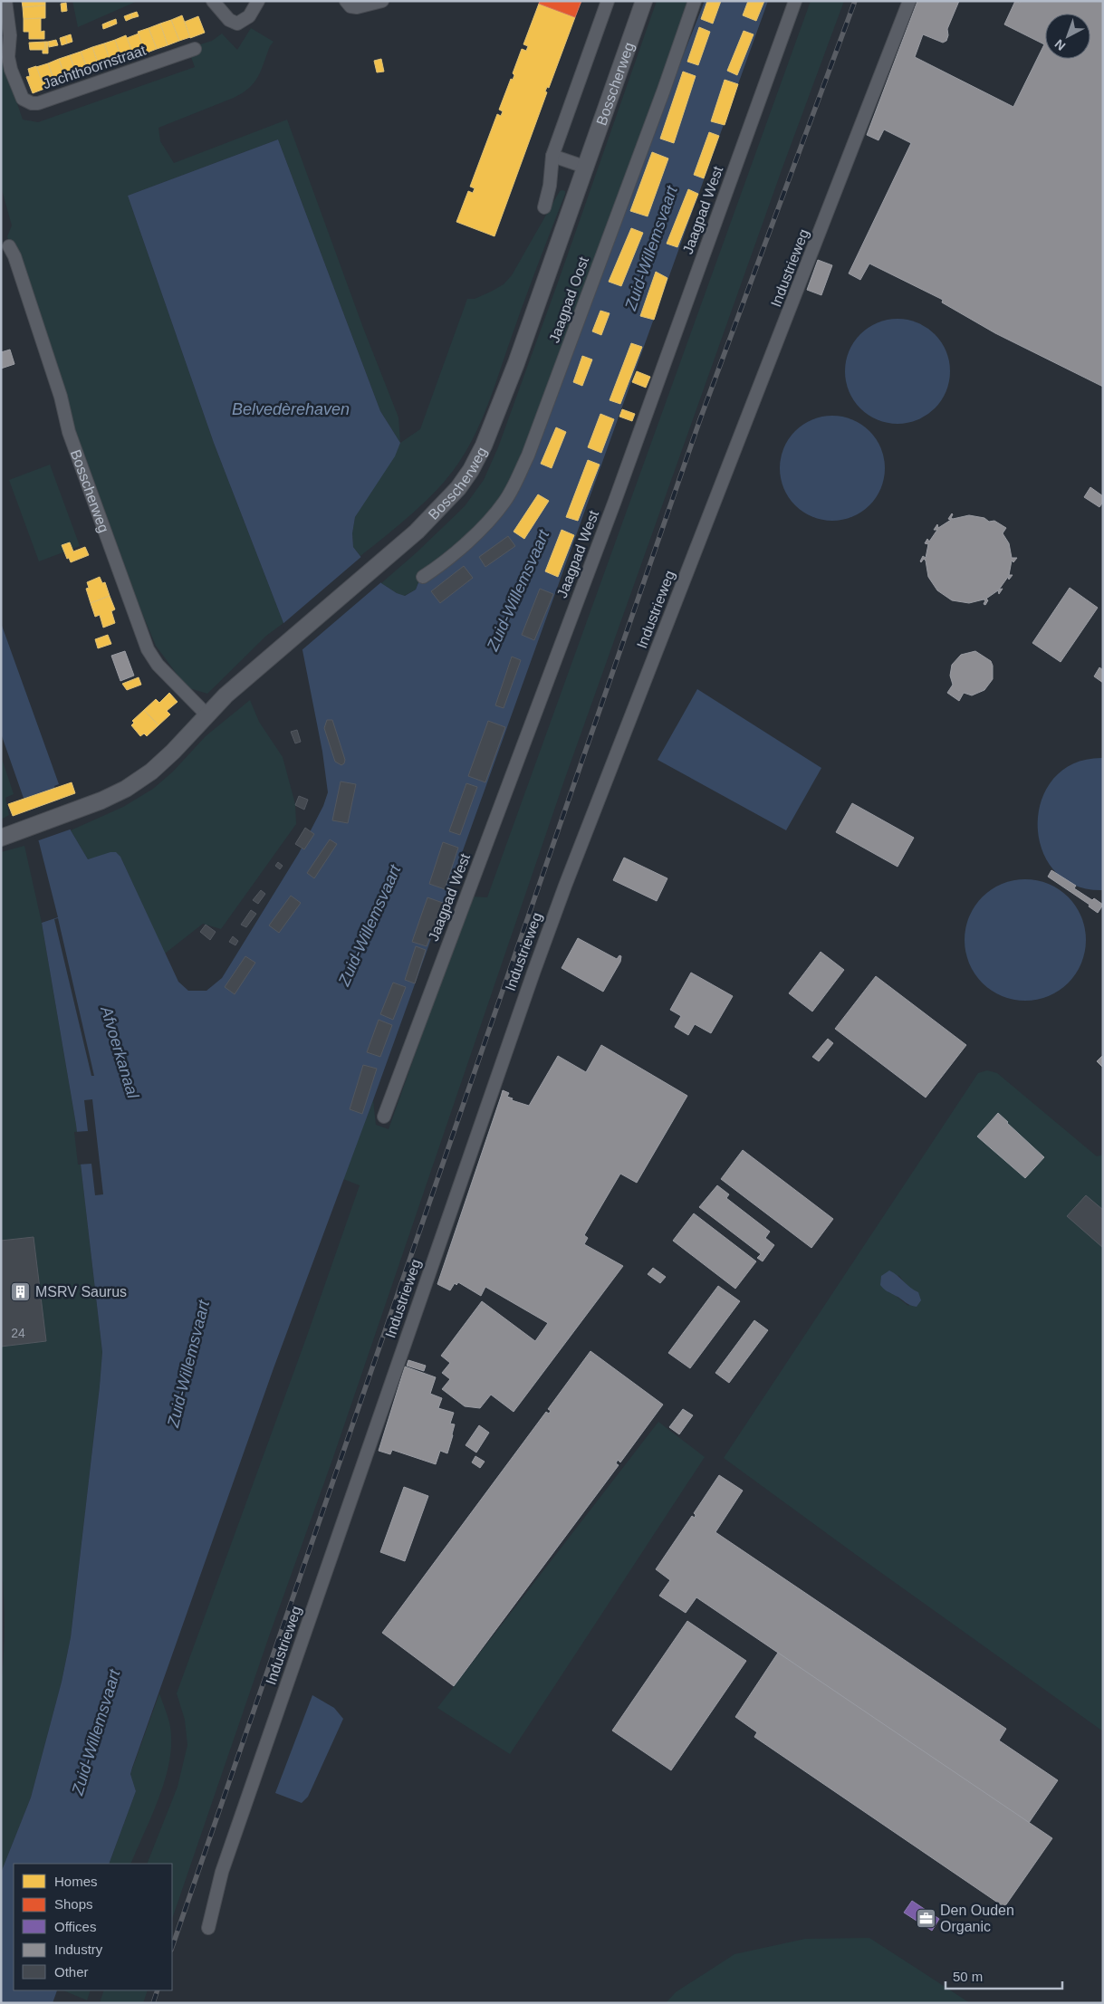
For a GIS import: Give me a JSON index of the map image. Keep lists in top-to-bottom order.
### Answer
{
  "streets": {
    "street": [
      "Jachthoornstraat",
      "Bosscherweg",
      "Jaagpad West",
      "Industrieweg",
      "Jaagpad Oost"
    ]
  },
  "water": ["Zuid-Willemsvaart", "Belvedèrehaven", "Afvoerkanaal"],
  "places": {
    "building": ["MSRV Saurus"],
    "office": ["Den Ouden Organic"]
  },
  "house_numbers": ["24"],
  "legend": [
    "Homes",
    "Shops",
    "Offices",
    "Industry",
    "Other"
  ],
  "scale_bar": "50 m",
  "north": "bottom left"
}
